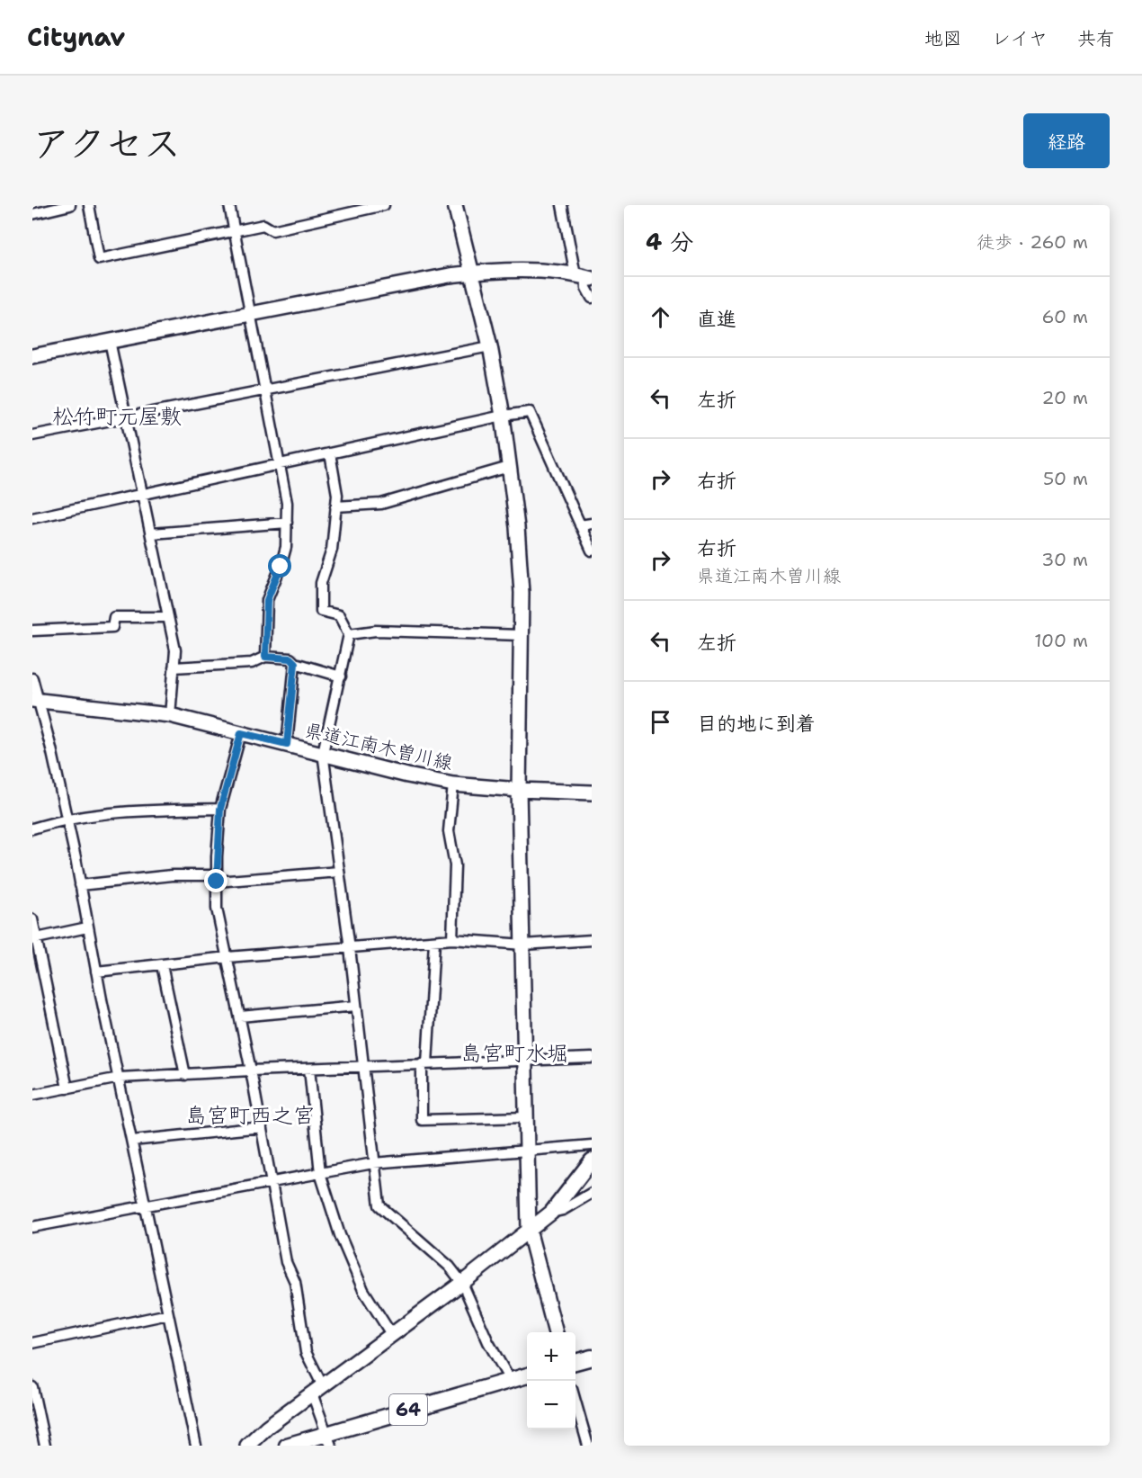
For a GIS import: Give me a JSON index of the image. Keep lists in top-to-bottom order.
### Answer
{
  "streets": {
    "main road": ["64"],
    "street": ["県道江南木曽川線"]
  },
  "districts": ["松竹町元屋敷", "島宮町水堀", "島宮町西之宮"],
  "page": {
    "header": "Citynav",
    "nav": ["地図", "レイヤ", "共有"],
    "title": "アクセス",
    "buttons": "経路",
    "heading": ["4 分", "徒歩 · 260 m"],
    "list": [
      ["直進", "60 m"],
      ["左折", "20 m"],
      ["右折", "50 m"],
      ["右折", "県道江南木曽川線", "30 m"],
      ["左折", "100 m"],
      "目的地に到着"
    ],
    "map_buttons": ["+", "−"]
  }
}
